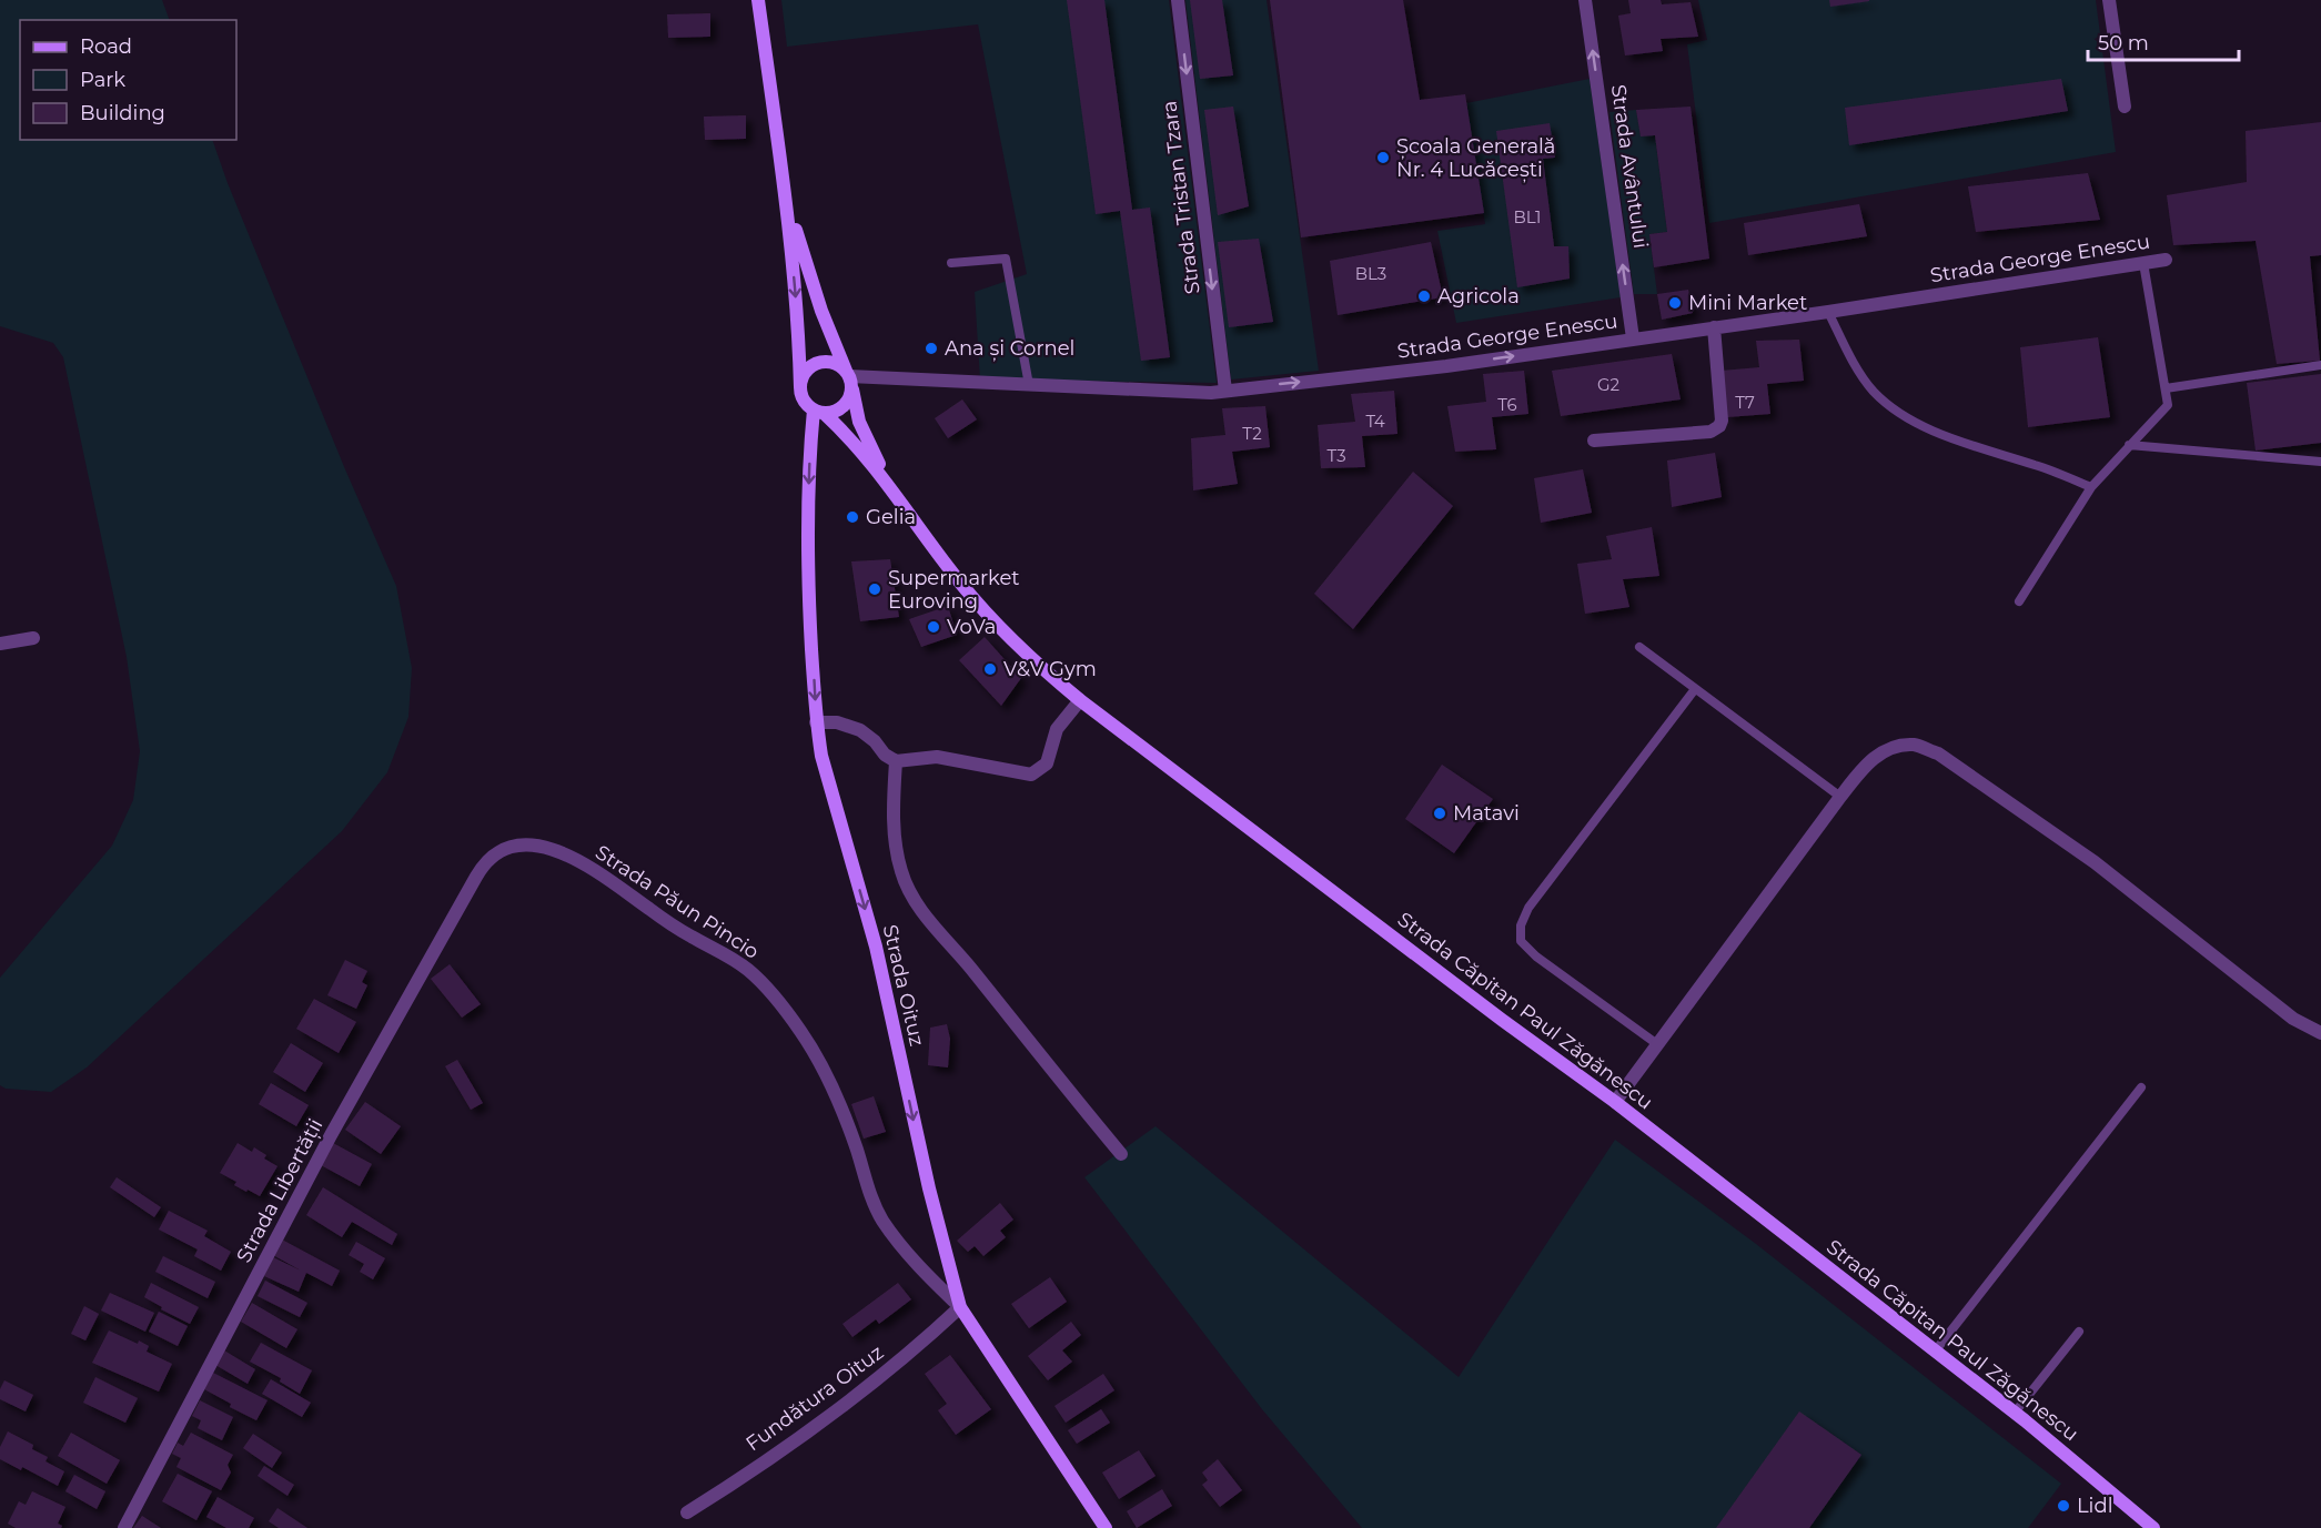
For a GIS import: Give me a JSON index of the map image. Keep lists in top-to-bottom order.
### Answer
{
  "streets": {
    "main road": ["Strada Oituz", "Strada Căpitan Paul Zăgănescu"],
    "street": [
      "Strada Avântului",
      "Strada Tristan Tzara",
      "Strada George Enescu",
      "Strada Păun Pincio",
      "Strada Libertății",
      "Fundătura Oituz"
    ]
  },
  "crossings": [
    ["Strada Avântului", "Strada George Enescu"],
    ["Strada Tristan Tzara", "Strada George Enescu"],
    ["Strada George Enescu", "Strada Oituz"],
    ["Strada George Enescu", "Strada Căpitan Paul Zăgănescu"],
    ["Strada Păun Pincio", "Strada Oituz"],
    ["Strada Păun Pincio", "Strada Libertății"],
    ["Strada Păun Pincio", "Fundătura Oituz"],
    ["Strada Oituz", "Strada Căpitan Paul Zăgănescu"],
    ["Strada Oituz", "Fundătura Oituz"]
  ],
  "one_way": ["Strada Avântului", "Strada Tristan Tzara", "Strada Oituz"],
  "places": [
    "Școala Generală Nr. 4 Lucăcești",
    "Agricola",
    "Mini Market",
    "Ana și Cornel",
    "Gelia",
    "Supermarket Euroving",
    "VoVa",
    "V&V Gym",
    "Matavi",
    "Lidl"
  ],
  "house_numbers": [
    "BL1",
    "BL3",
    "G2",
    "T7",
    "T6",
    "T4",
    "T2",
    "T3"
  ],
  "legend": ["Road", "Park", "Building"],
  "scale_bar": "50 m"
}
